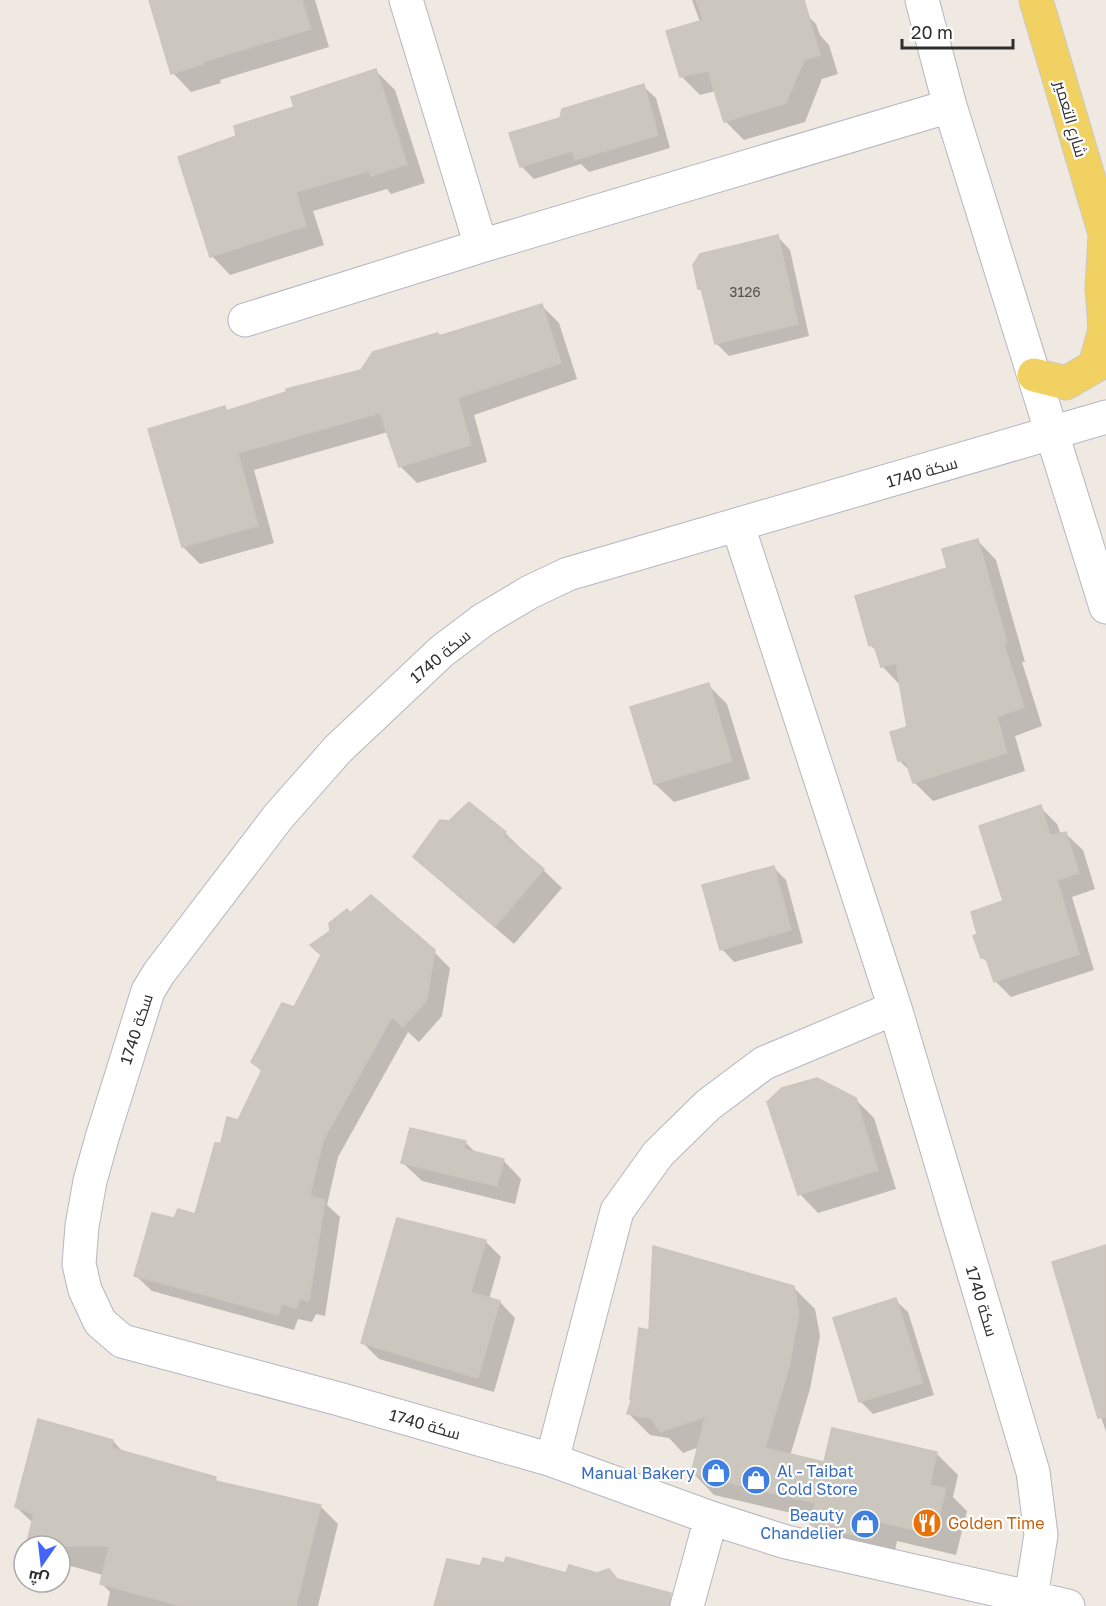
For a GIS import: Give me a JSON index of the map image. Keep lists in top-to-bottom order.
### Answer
{
  "streets": {
    "main road": ["شارع التعمير"],
    "street": ["سكة 1740"]
  },
  "places": {
    "shop": ["Manual Bakery", "Al - Taibat Cold Store", "Beauty Chandelier"],
    "restaurant": ["Golden Time"]
  },
  "house_numbers": ["3126"],
  "scale_bar": "20 m",
  "north": "bottom"
}
